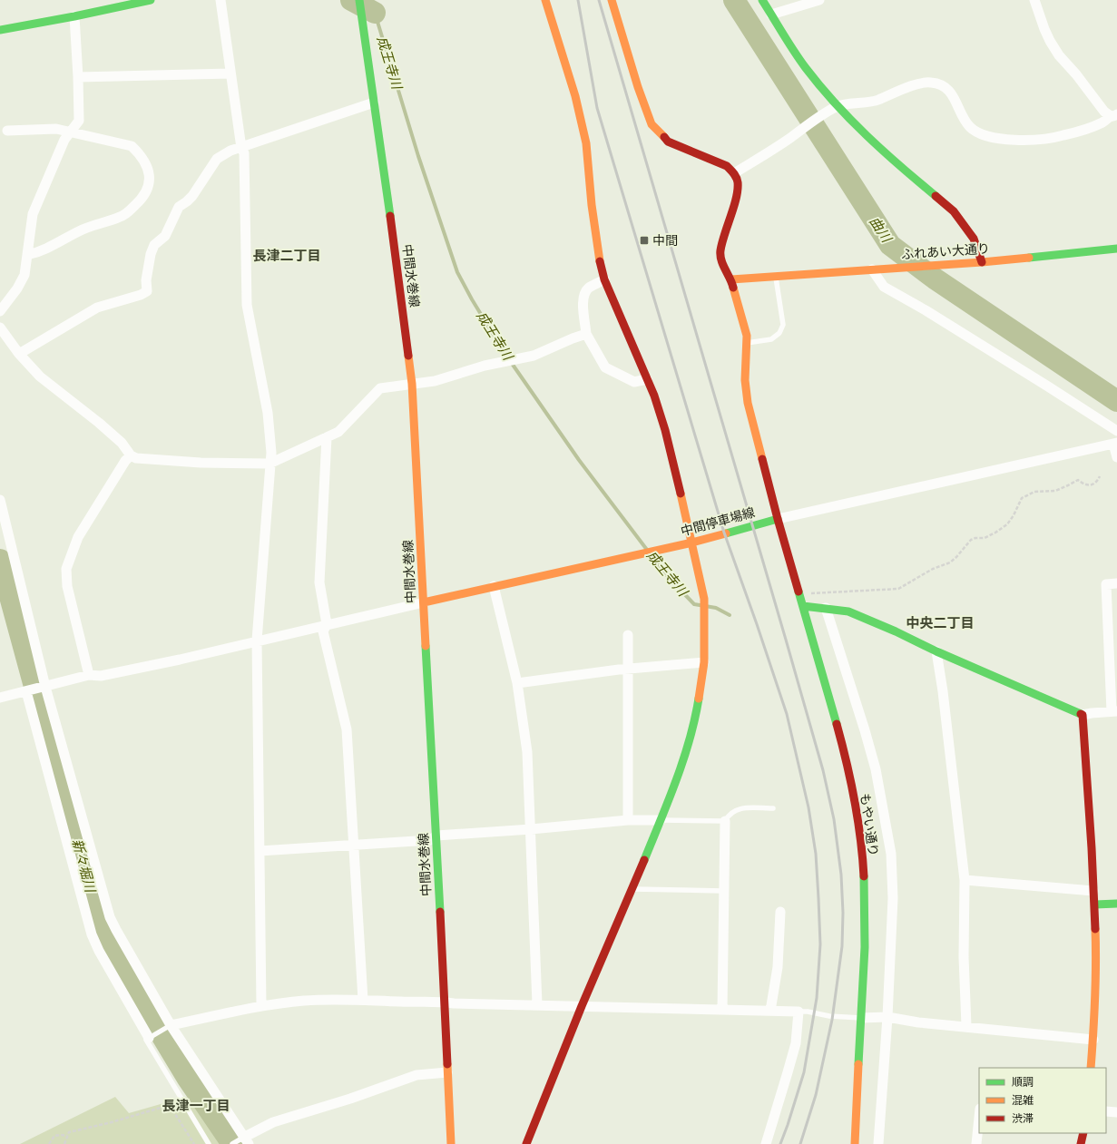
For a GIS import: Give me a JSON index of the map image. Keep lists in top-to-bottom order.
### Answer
{
  "streets": {
    "street": [
      "ふれあい大通り",
      "中間水巻線",
      "中間停車場線",
      "もやい通り"
    ]
  },
  "crossings": [
    ["中間水巻線", "中間停車場線"],
    ["中間停車場線", "もやい通り"]
  ],
  "districts": ["長津二丁目", "中央二丁目", "長津一丁目"],
  "water": ["成王寺川", "曲川", "新々堀川"],
  "places": {
    "transit": ["中間"]
  },
  "legend": ["順調", "混雑", "渋滞"]
}
